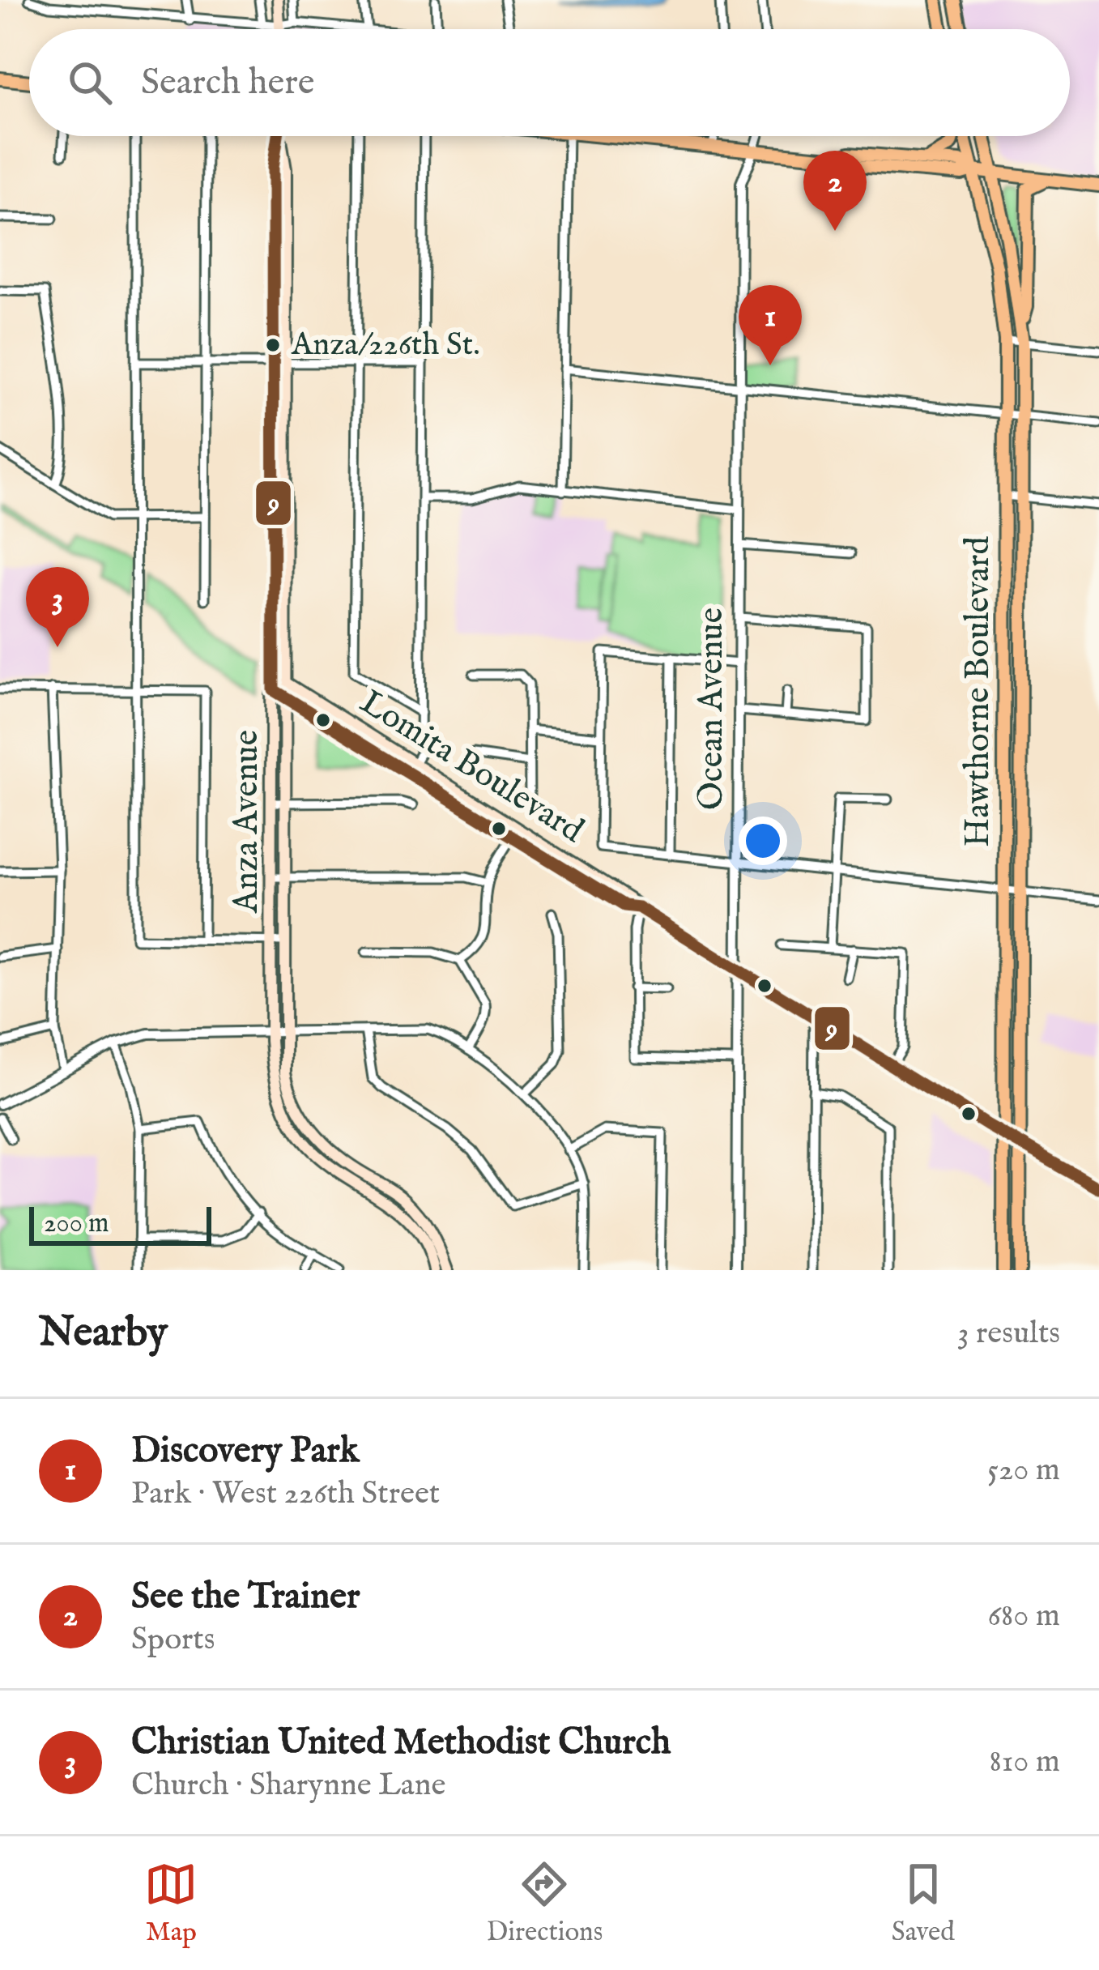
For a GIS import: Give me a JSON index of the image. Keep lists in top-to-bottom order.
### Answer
{
  "streets": {
    "main road": ["Hawthorne Boulevard", "Lomita Boulevard", "Anza Avenue"],
    "street": ["Ocean Avenue"]
  },
  "crossings": [
    ["Hawthorne Boulevard", "Lomita Boulevard"],
    ["Ocean Avenue", "Lomita Boulevard"],
    ["Lomita Boulevard", "Anza Avenue"]
  ],
  "places": ["Anza/226th St."],
  "lines": ["transit line 9"],
  "scale_bar": "200 m",
  "page": {
    "search": "Search here",
    "pins": ["2", "1", "3"],
    "scale": "200 m",
    "heading": ["Nearby", "3 results"],
    "list": [
      {
        "mark": "1",
        "name": "Discovery Park",
        "note": "Park · West 226th Street",
        "value": "520 m"
      },
      {
        "mark": "2",
        "name": "See the Trainer",
        "note": "Sports",
        "value": "680 m"
      },
      {
        "mark": "3",
        "name": "Christian United Methodist Church",
        "note": "Church · Sharynne Lane",
        "value": "810 m"
      }
    ],
    "nav": ["Map", "Directions", "Saved"]
  }
}
